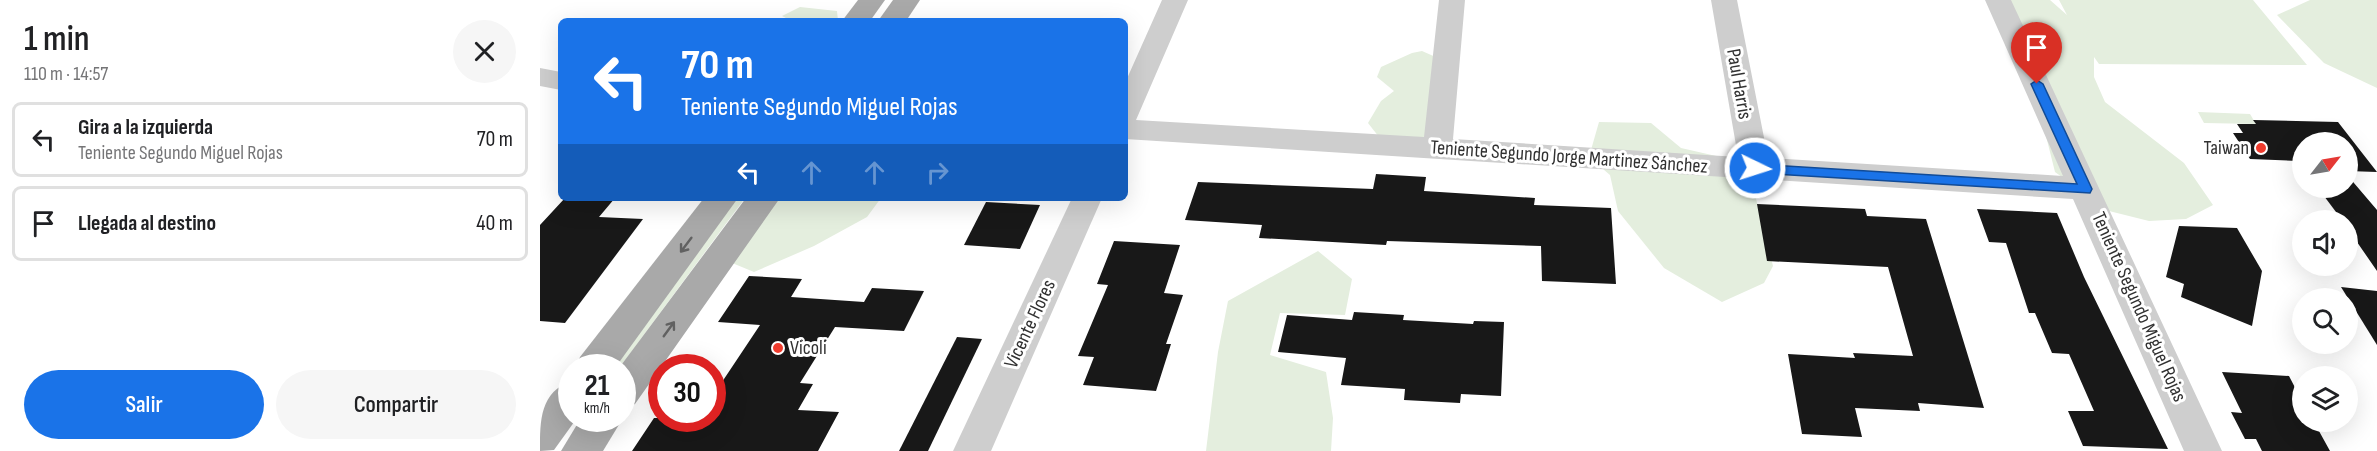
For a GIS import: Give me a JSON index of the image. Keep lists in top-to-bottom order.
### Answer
{
  "streets": {
    "street": [
      "Paul Harris",
      "Teniente Segundo Jorge Martinez Sánchez",
      "Teniente Segundo Miguel Rojas",
      "Vicente Flores"
    ]
  },
  "crossings": [
    ["Paul Harris", "Teniente Segundo Jorge Martinez Sánchez"],
    ["Teniente Segundo Jorge Martinez Sánchez", "Teniente Segundo Miguel Rojas"]
  ],
  "places": ["Taiwan", "Vicoli"],
  "north": "top right",
  "page": {
    "heading": ["1 min", "110 m · 14:57"],
    "turn": ["70 m", "Teniente Segundo Miguel Rojas"],
    "list": [
      {
        "name": "Gira a la izquierda",
        "note": "Teniente Segundo Miguel Rojas",
        "value": "70 m"
      },
      {
        "name": "Llegada al destino",
        "value": "40 m"
      }
    ],
    "speed": "21 km/h",
    "limit": "30",
    "buttons": ["Salir", "Compartir"]
  }
}
